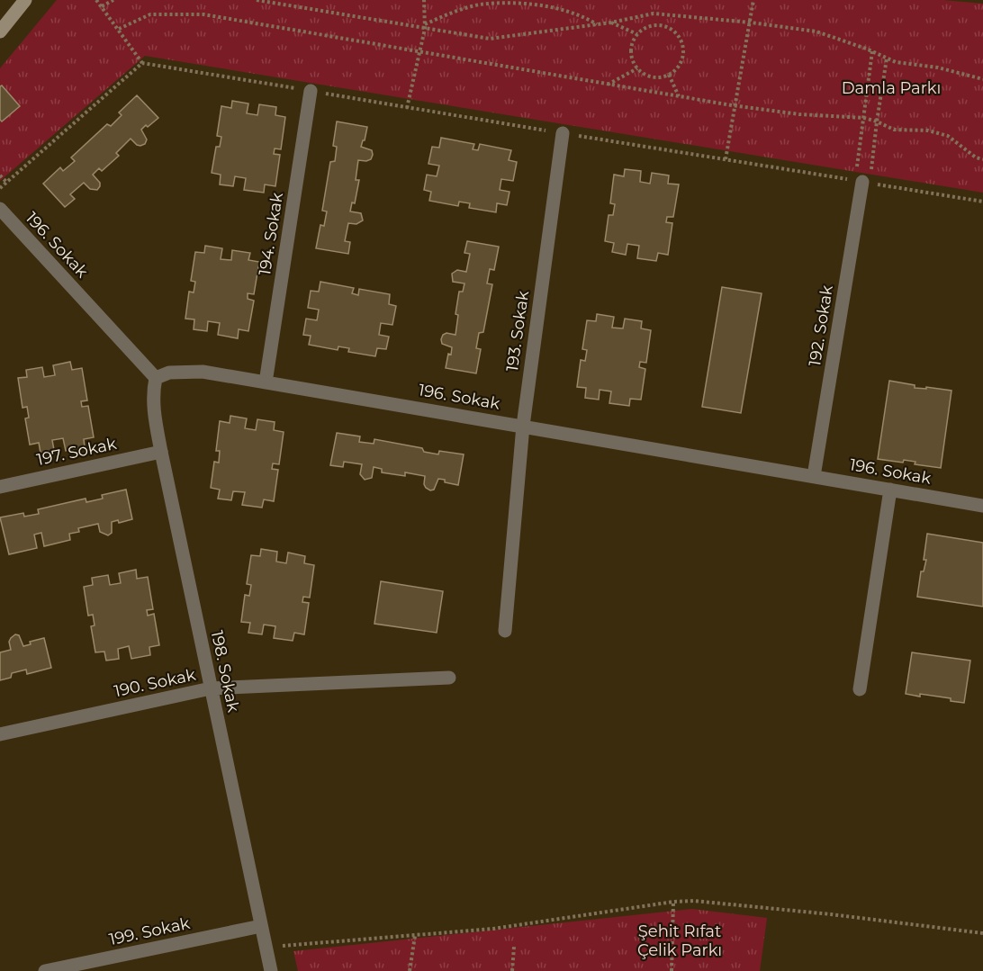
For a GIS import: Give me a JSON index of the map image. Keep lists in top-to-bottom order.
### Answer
{
  "streets": {
    "street": [
      "194. Sokak",
      "196. Sokak",
      "192. Sokak",
      "193. Sokak",
      "197. Sokak",
      "198. Sokak",
      "190. Sokak",
      "199. Sokak"
    ]
  },
  "crossings": [
    ["194. Sokak", "196. Sokak"],
    ["196. Sokak", "192. Sokak"],
    ["196. Sokak", "193. Sokak"],
    ["196. Sokak", "198. Sokak"],
    ["197. Sokak", "198. Sokak"],
    ["198. Sokak", "190. Sokak"],
    ["198. Sokak", "199. Sokak"]
  ],
  "parks": ["Damla Parkı", "Şehit Rıfat Çelik Parkı"]
}
